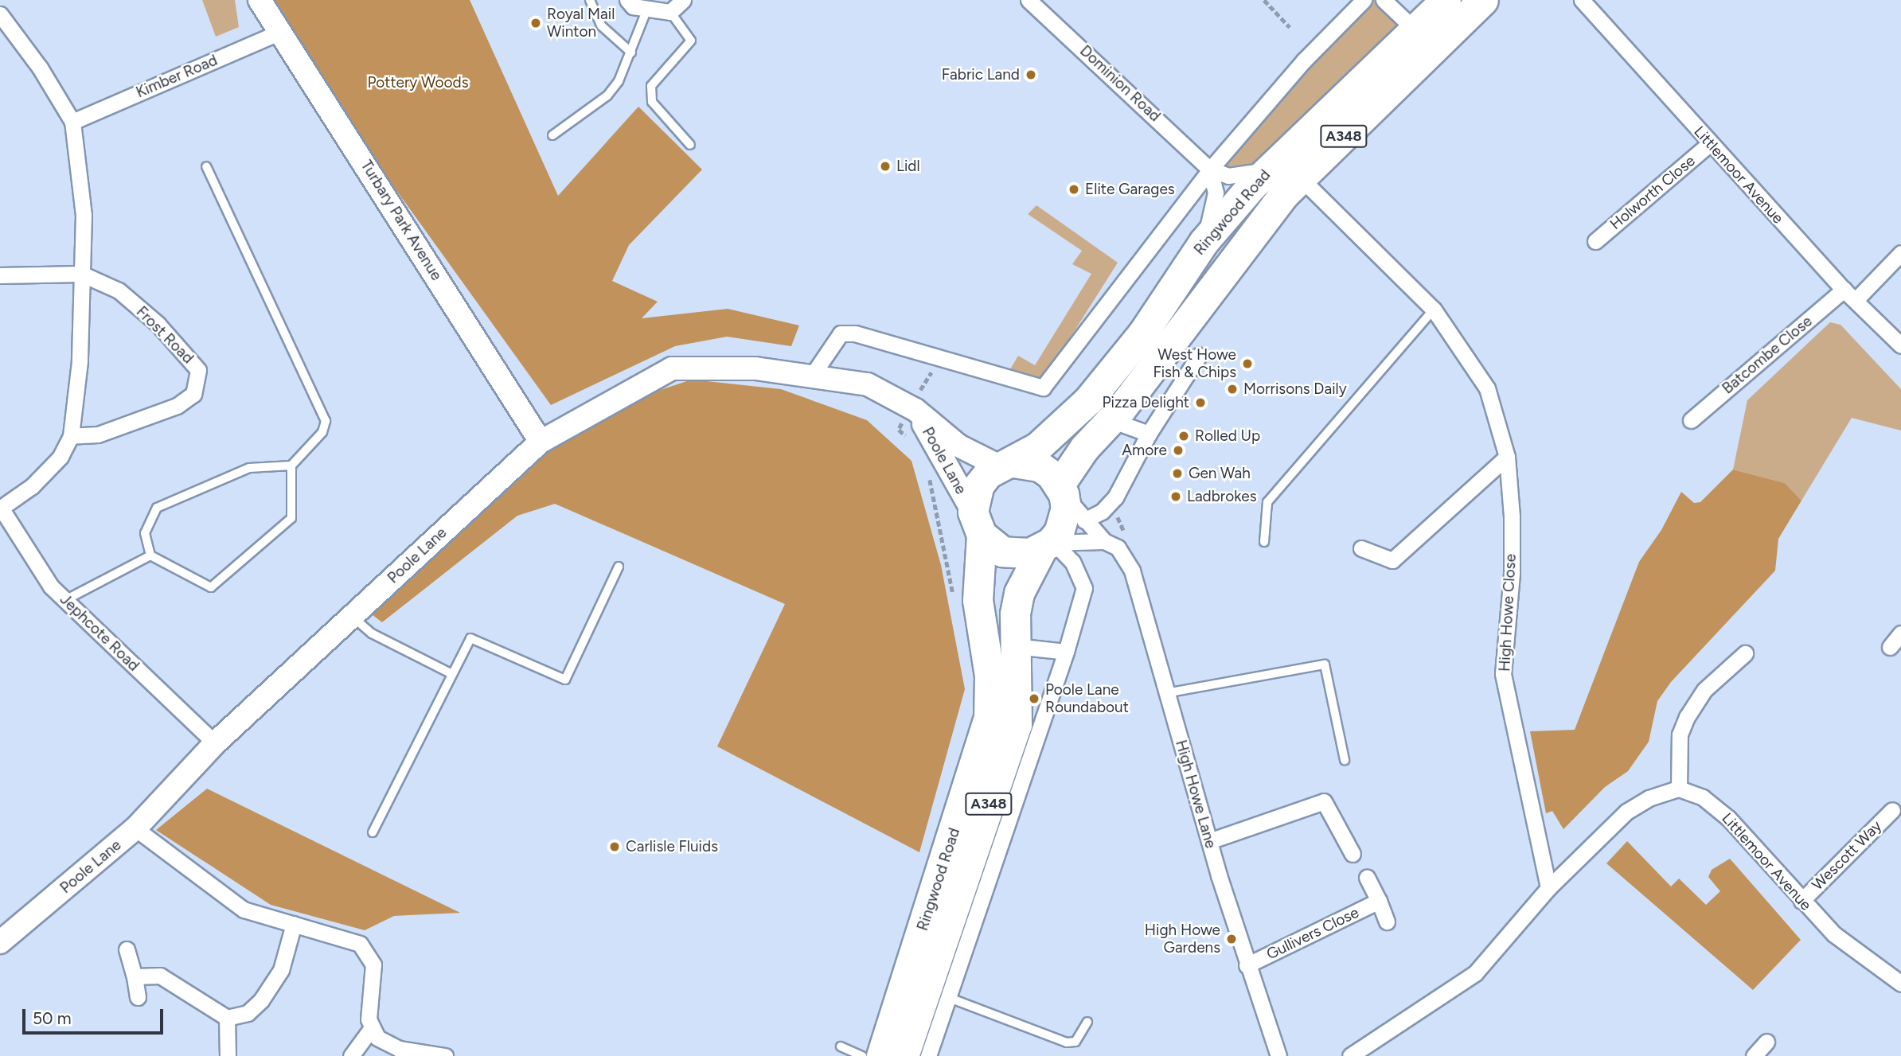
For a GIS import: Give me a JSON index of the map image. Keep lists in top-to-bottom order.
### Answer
{
  "streets": {
    "highway": ["A348", "Ringwood Road"],
    "street": [
      "Kimber Road",
      "Dominion Road",
      "Littlemoor Avenue",
      "Holworth Close",
      "Turbary Park Avenue",
      "Frost Road",
      "Batcombe Close",
      "Poole Lane",
      "High Howe Close",
      "Jephcote Road",
      "High Howe Lane",
      "Wescott Way",
      "Gullivers Close"
    ]
  },
  "crossings": [
    ["Kimber Road", "Turbary Park Avenue"],
    ["Littlemoor Avenue", "Holworth Close"],
    ["Littlemoor Avenue", "Batcombe Close"],
    ["Littlemoor Avenue", "Wescott Way"],
    ["Ringwood Road", "Poole Lane"],
    ["Ringwood Road", "High Howe Close"],
    ["Turbary Park Avenue", "Poole Lane"],
    ["Poole Lane", "Jephcote Road"],
    ["High Howe Lane", "Gullivers Close"]
  ],
  "parks": ["Pottery Woods"],
  "places": [
    "Royal Mail Winton",
    "Fabric Land",
    "Lidl",
    "Elite Garages",
    "West Howe Fish & Chips",
    "Morrisons Daily",
    "Pizza Delight",
    "Rolled Up",
    "Amore",
    "Gen Wah",
    "Ladbrokes",
    "Poole Lane Roundabout",
    "Carlisle Fluids",
    "High Howe Gardens"
  ],
  "scale_bar": "50 m"
}
